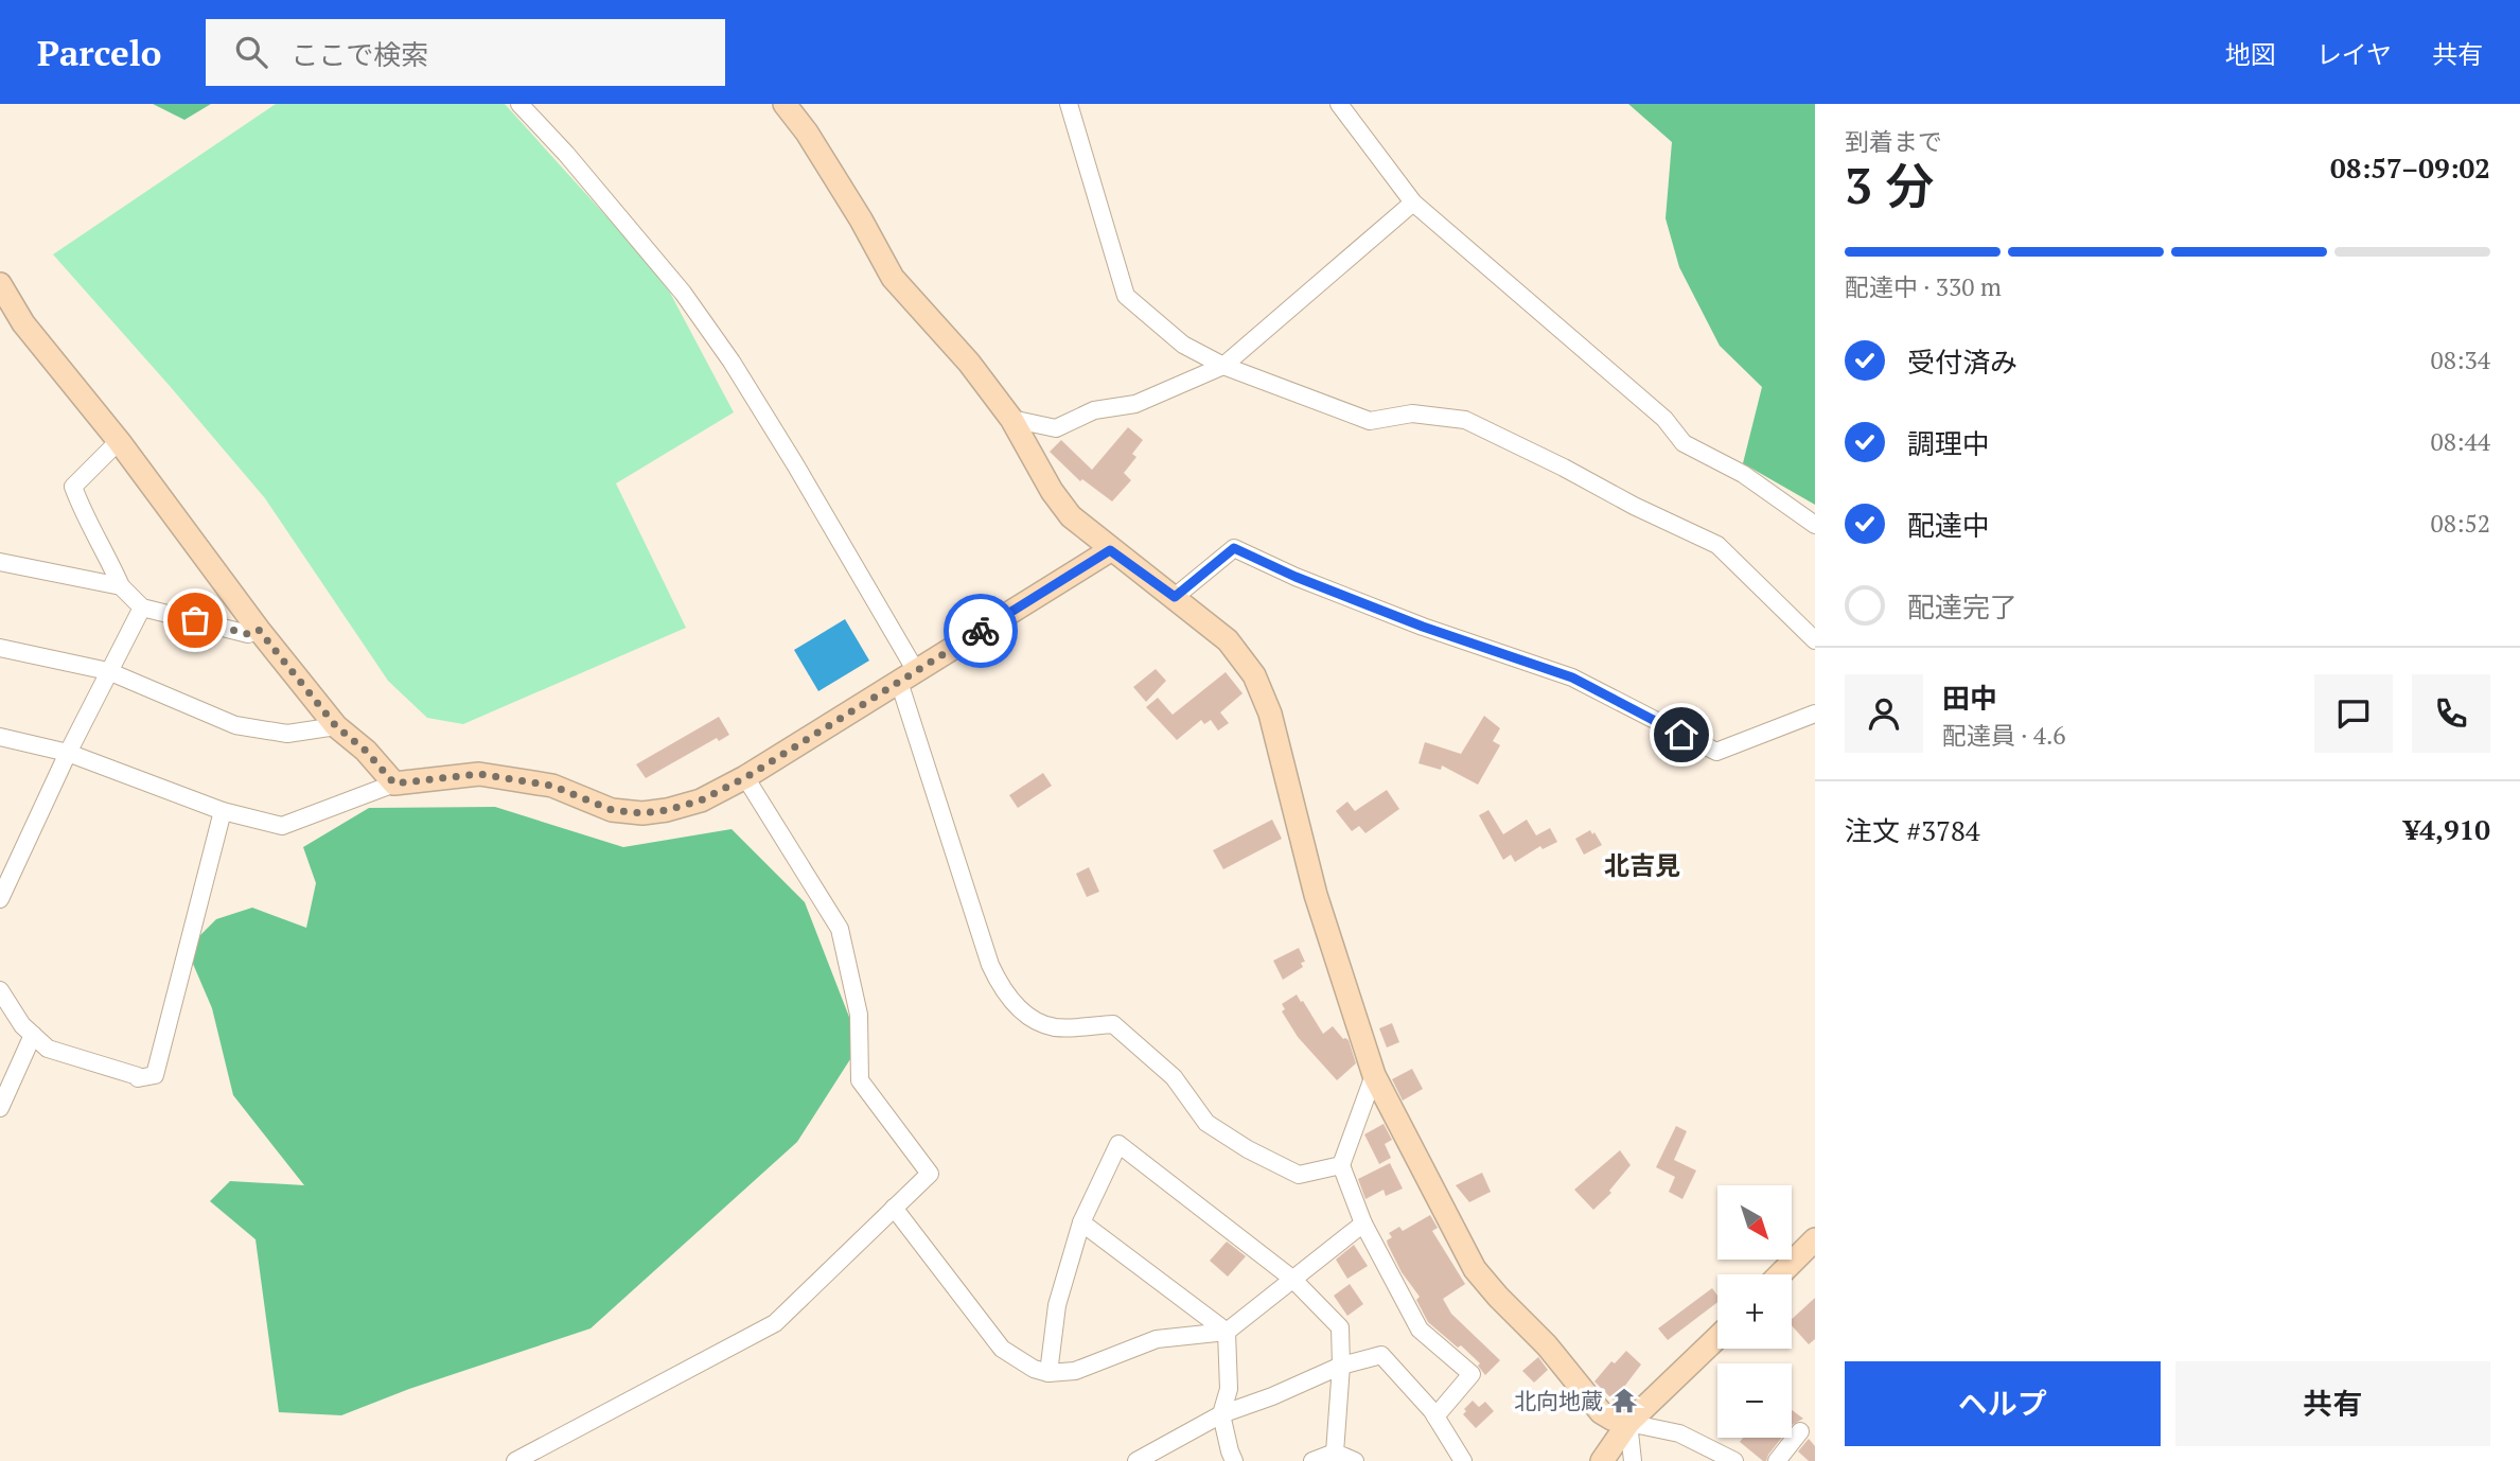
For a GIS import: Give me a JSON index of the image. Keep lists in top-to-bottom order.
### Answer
{
  "districts": ["北吉見"],
  "places": {
    "temple": ["北向地蔵"]
  },
  "north": "bottom right",
  "page": {
    "header": "Parcelo",
    "search": "ここで検索",
    "nav": ["地図", "レイヤ", "共有"],
    "heading": ["3 分", "到着まで", "08:57–09:02"],
    "panel": [
      "田中",
      "配達員 · 4.6",
      "注文 #3784",
      "¥4,910"
    ],
    "bar": "配達中 · 330 m",
    "list": [
      ["受付済み", "08:34"],
      ["調理中", "08:44"],
      ["配達中", "08:52"],
      "配達完了"
    ],
    "map_buttons": ["+", "−"],
    "buttons": ["ヘルプ", "共有"]
  }
}
